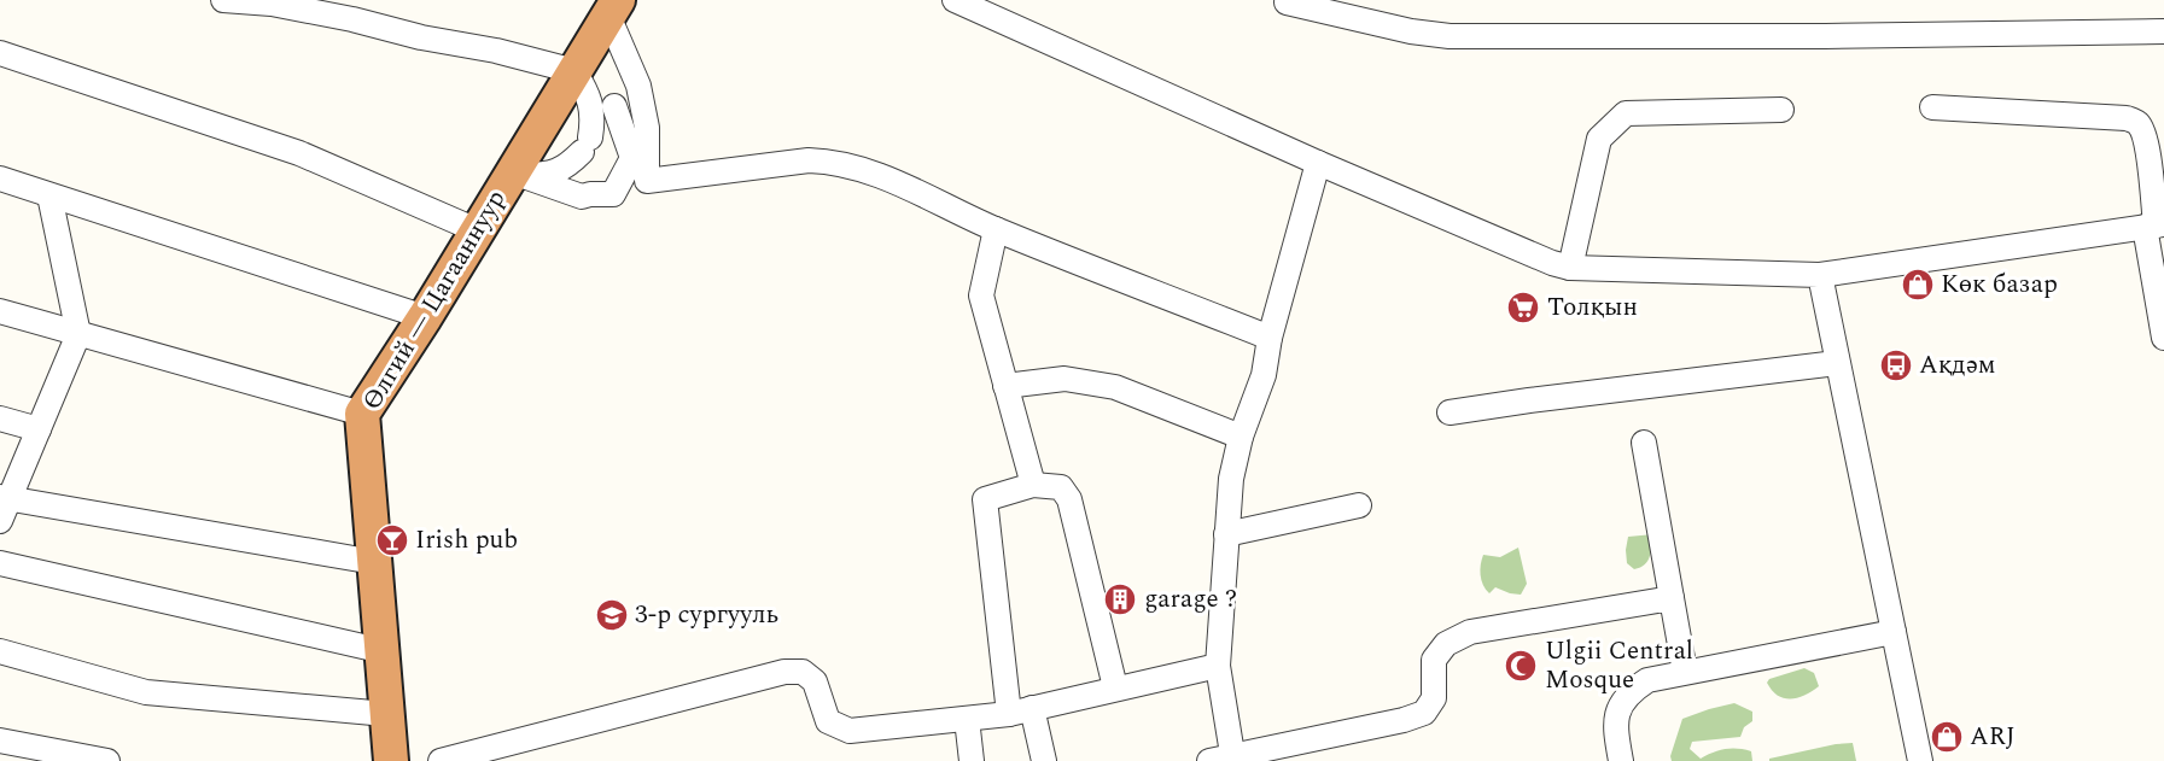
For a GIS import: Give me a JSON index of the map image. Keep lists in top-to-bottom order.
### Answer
{
  "streets": {
    "highway": ["Өлгий — Цагааннуур"]
  },
  "places": {
    "shop": ["Көк базар", "ARJ"],
    "supermarket": ["Толқын"],
    "bus stop": ["Ақдəм"],
    "bar": ["Irish pub"],
    "building": ["garage ?"],
    "school or university": ["3-р сургууль"],
    "mosque": ["Ulgii Central Mosque"]
  }
}
